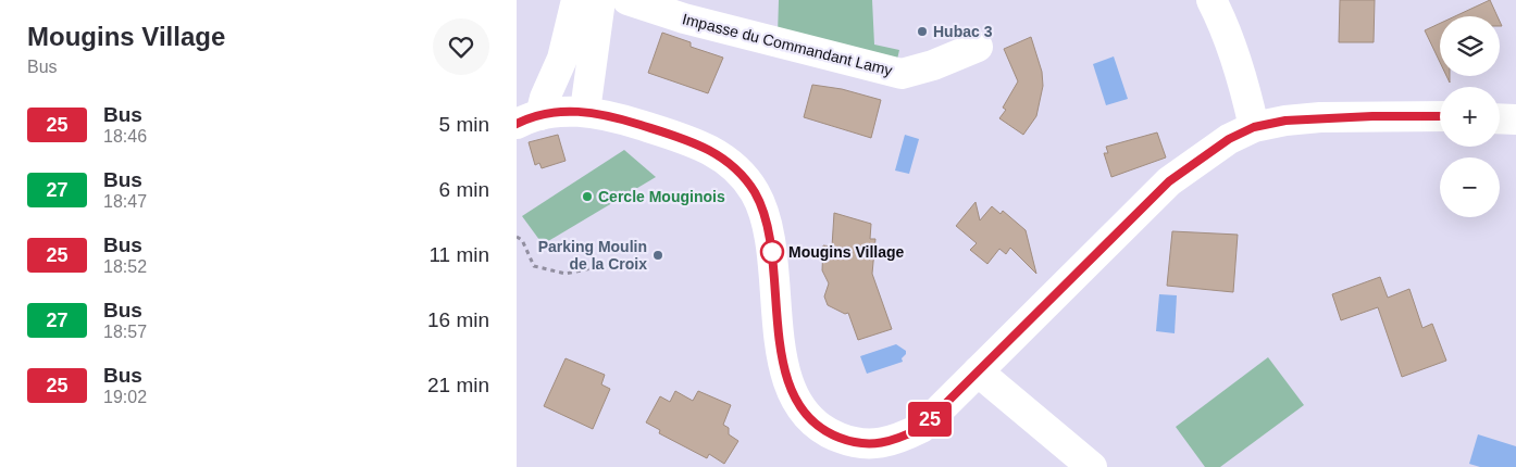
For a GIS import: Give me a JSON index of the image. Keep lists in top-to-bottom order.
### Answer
{
  "streets": {
    "street": ["Impasse du Commandant Lamy"]
  },
  "places": [
    "Hubac 3",
    "Cercle Mouginois",
    "Mougins Village",
    "Parking Moulin de la Croix"
  ],
  "lines": ["bus line 25"],
  "page": {
    "heading": ["Mougins Village", "Bus"],
    "on_map": "25",
    "map_buttons": ["+", "−"],
    "list": [
      {
        "mark": "25",
        "name": "Bus",
        "note": "18:46",
        "value": "5 min"
      },
      {
        "mark": "27",
        "name": "Bus",
        "note": "18:47",
        "value": "6 min"
      },
      {
        "mark": "25",
        "name": "Bus",
        "note": "18:52",
        "value": "11 min"
      },
      {
        "mark": "27",
        "name": "Bus",
        "note": "18:57",
        "value": "16 min"
      },
      {
        "mark": "25",
        "name": "Bus",
        "note": "19:02",
        "value": "21 min"
      }
    ]
  }
}
